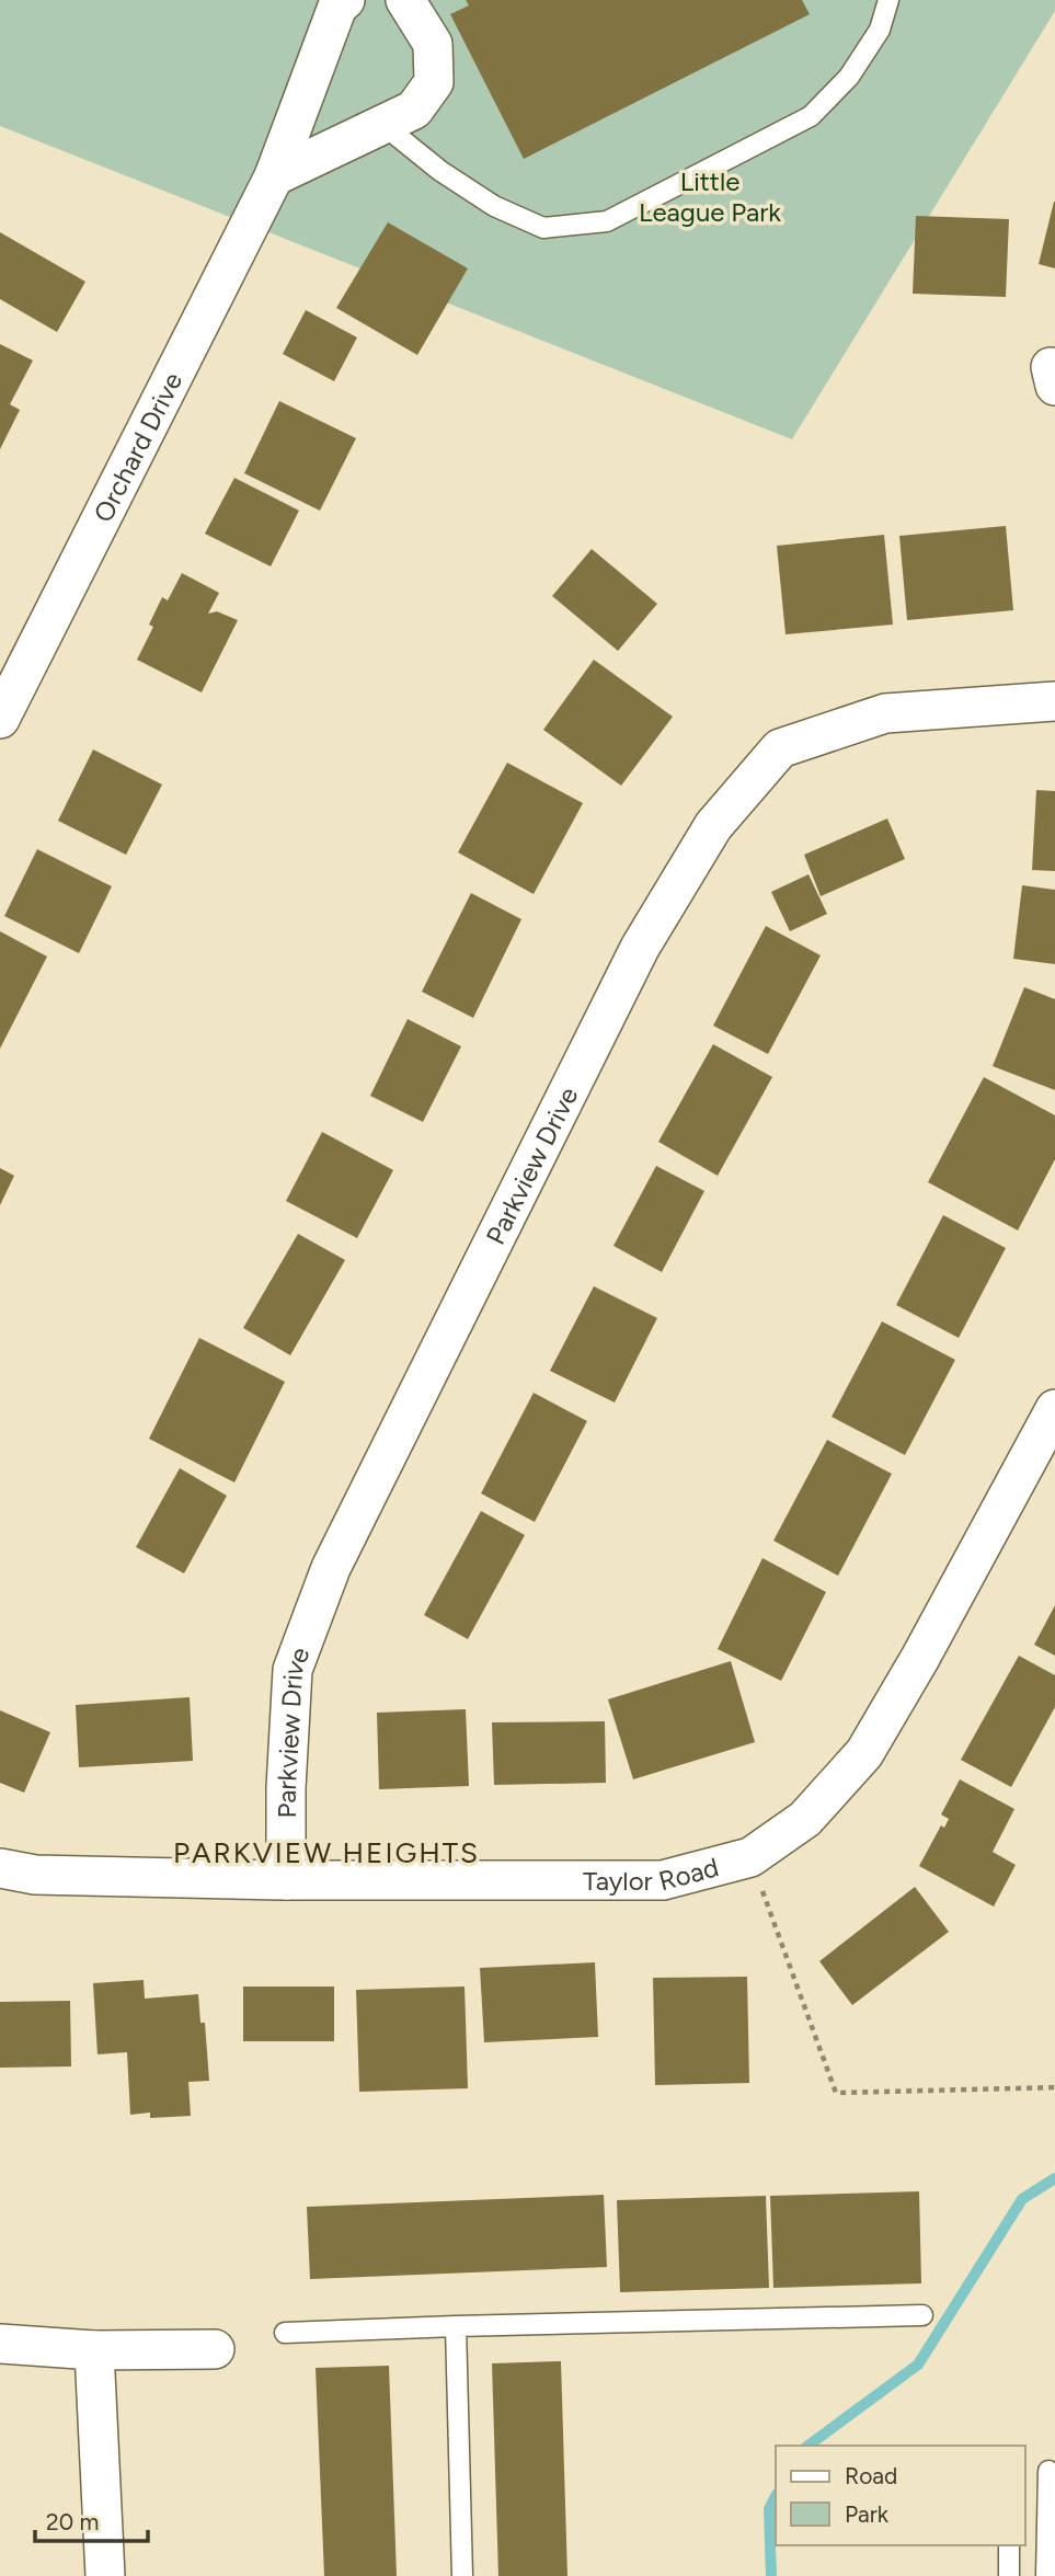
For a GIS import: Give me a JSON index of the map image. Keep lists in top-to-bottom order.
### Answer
{
  "streets": {
    "street": ["Orchard Drive", "Parkview Drive", "Taylor Road"]
  },
  "crossings": [
    ["Parkview Drive", "Taylor Road"]
  ],
  "districts": ["PARKVIEW HEIGHTS"],
  "parks": ["Little League Park"],
  "legend": ["Road", "Park"],
  "scale_bar": "20 m"
}
